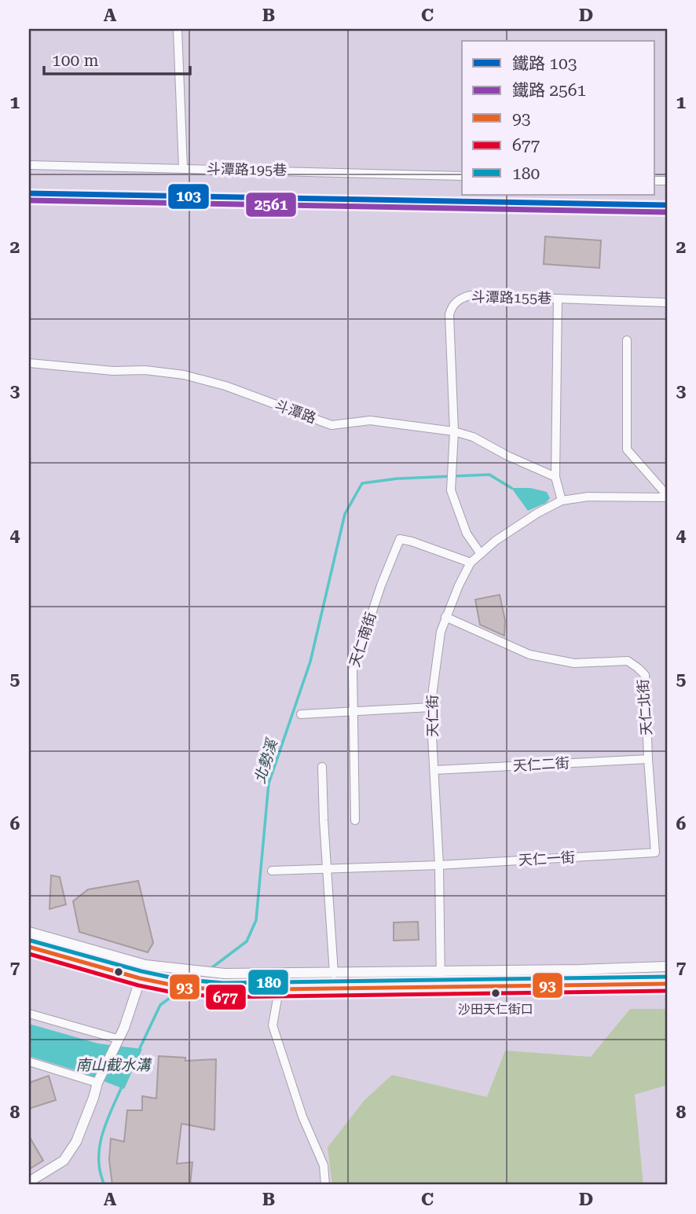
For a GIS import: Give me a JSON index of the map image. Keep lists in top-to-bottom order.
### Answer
{
  "streets": {
    "street": [
      "斗潭路195巷",
      "斗潭路155巷",
      "斗潭路",
      "天仁南街",
      "天仁北街",
      "天仁街",
      "天仁二街",
      "天仁一街"
    ]
  },
  "crossings": [
    ["斗潭路155巷", "斗潭路"],
    ["斗潭路155巷", "天仁街"],
    ["天仁南街", "天仁街"],
    ["天仁北街", "天仁街"],
    ["天仁北街", "天仁二街"],
    ["天仁北街", "天仁一街"],
    ["天仁街", "天仁二街"],
    ["天仁街", "天仁一街"]
  ],
  "water": ["北勢溪", "南山截水溝"],
  "places": ["沙田天仁街口"],
  "lines": [
    "rail line 103",
    "rail line 2561",
    "transit line 180",
    "transit line 93",
    "transit line 677"
  ],
  "legend": [
    "鐵路 103",
    "鐵路 2561",
    "93",
    "677",
    "180"
  ],
  "scale_bar": "100 m",
  "grid": {
    "columns": [
      "A",
      "B",
      "C",
      "D"
    ],
    "rows": [
      "1",
      "2",
      "3",
      "4",
      "5",
      "6",
      "7",
      "8"
    ]
  }
}
